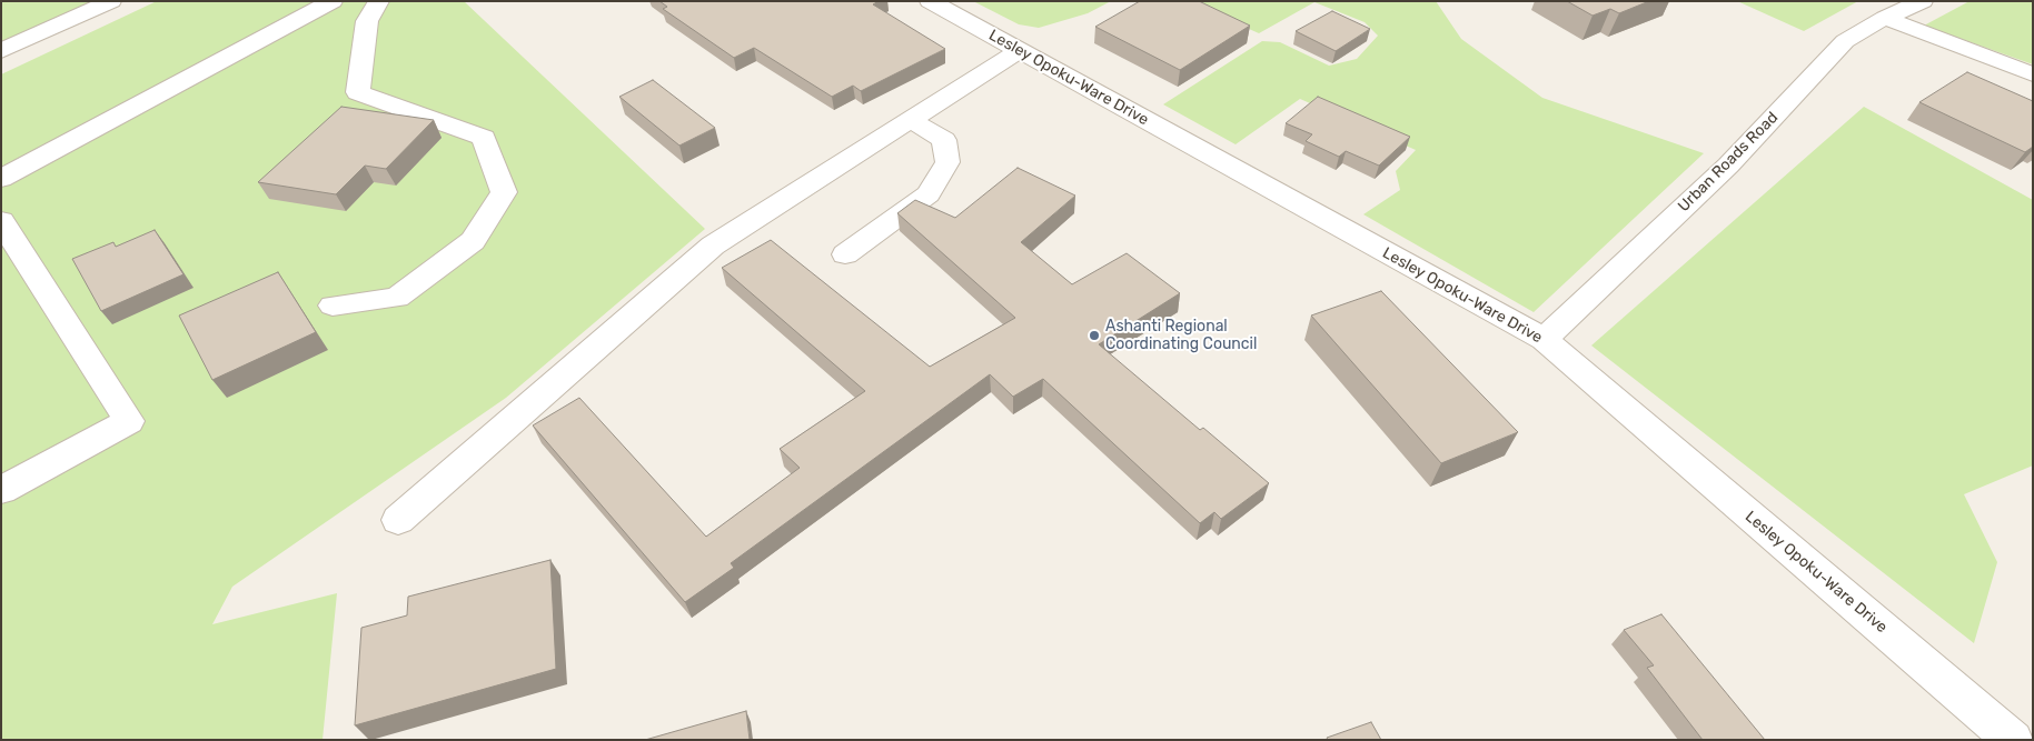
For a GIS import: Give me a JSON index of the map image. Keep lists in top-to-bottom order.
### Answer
{
  "streets": {
    "street": ["Lesley Opoku-Ware Drive", "Urban Roads Road"]
  },
  "crossings": [
    ["Lesley Opoku-Ware Drive", "Urban Roads Road"]
  ],
  "places": ["Ashanti Regional Coordinating Council"]
}
